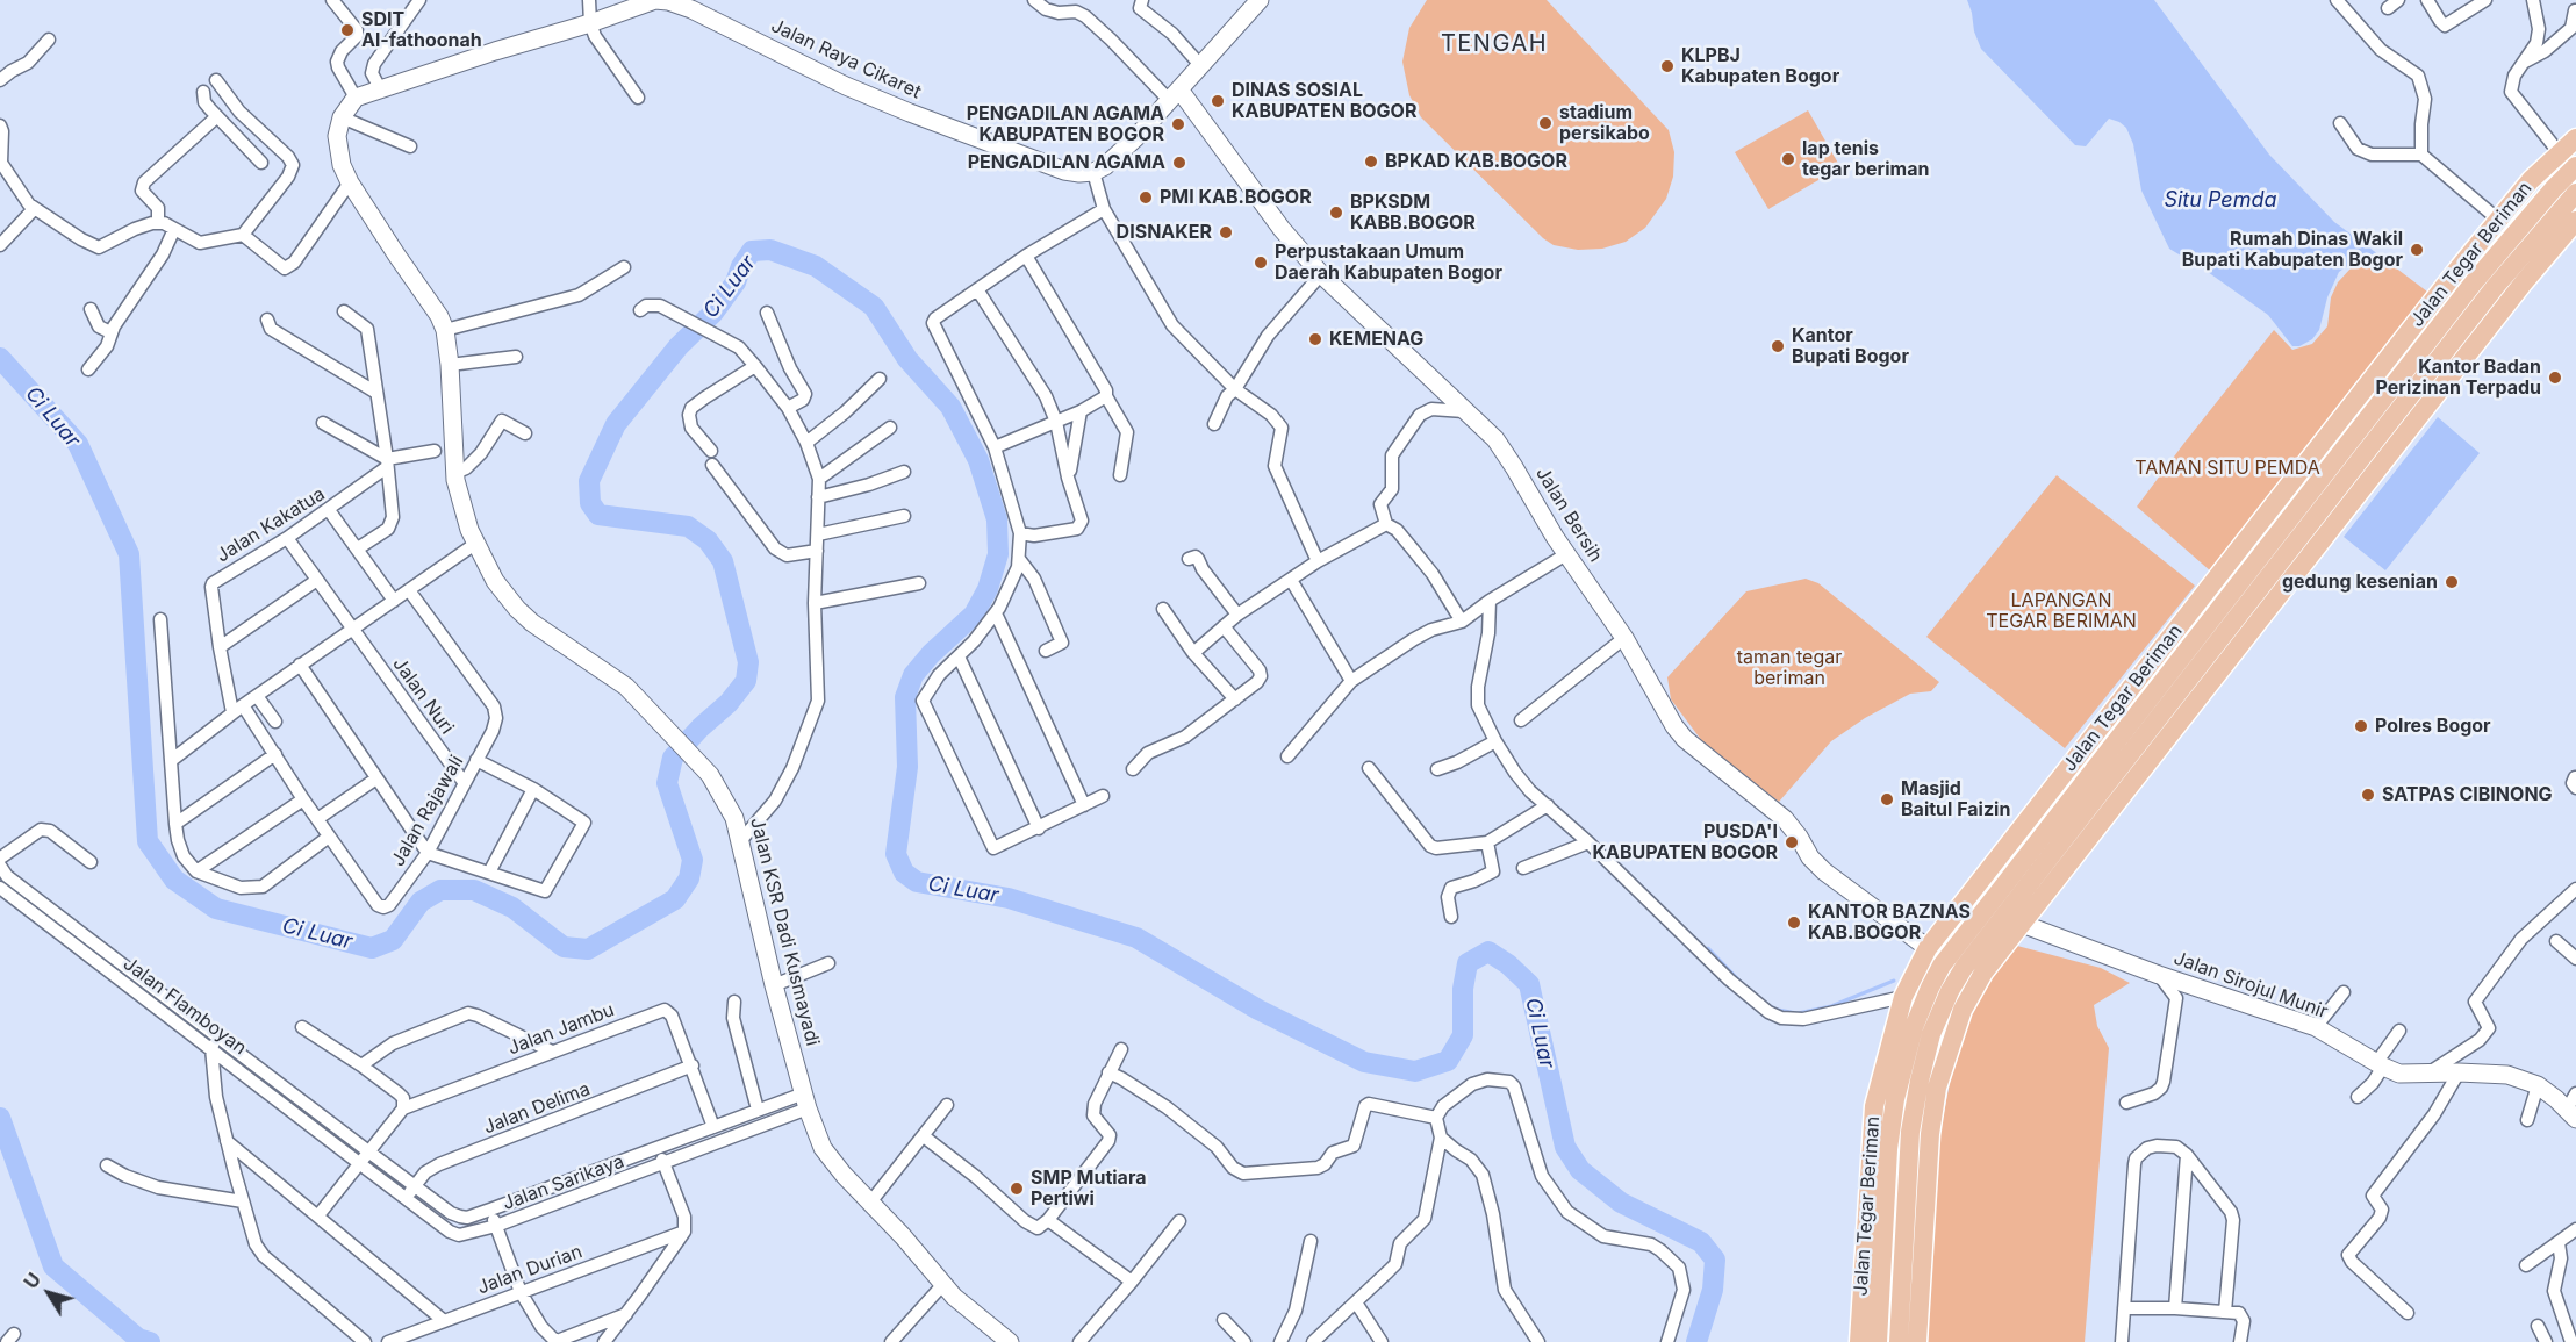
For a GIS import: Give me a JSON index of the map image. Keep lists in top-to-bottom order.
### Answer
{
  "streets": {
    "main road": [
      "Jalan Raya Cikaret",
      "Jalan Tegar Beriman",
      "Jalan Bersih",
      "Jalan KSR Dadi Kusmayadi",
      "Jalan Sirojul Munir"
    ],
    "street": [
      "Jalan Kakatua",
      "Jalan Nuri",
      "Jalan Rajawali",
      "Jalan Flamboyan",
      "Jalan Jambu",
      "Jalan Delima",
      "Jalan Sarikaya",
      "Jalan Durian"
    ]
  },
  "crossings": [
    ["Jalan Raya Cikaret", "Jalan KSR Dadi Kusmayadi"],
    ["Jalan Tegar Beriman", "Jalan Bersih"],
    ["Jalan Tegar Beriman", "Jalan Sirojul Munir"],
    ["Jalan Kakatua", "Jalan Nuri"],
    ["Jalan Kakatua", "Jalan Rajawali"],
    ["Jalan Nuri", "Jalan Rajawali"],
    ["Jalan KSR Dadi Kusmayadi", "Jalan Sarikaya"],
    ["Jalan Flamboyan", "Jalan Sarikaya"],
    ["Jalan Jambu", "Jalan Delima"],
    ["Jalan Jambu", "Jalan Sarikaya"],
    ["Jalan Delima", "Jalan Sarikaya"]
  ],
  "districts": ["TENGAH"],
  "water": ["Situ Pemda", "Ci Luar"],
  "parks": ["TAMAN SITU PEMDA", "LAPANGAN TEGAR BERIMAN", "taman tegar beriman"],
  "places": [
    "SDIT Al-fathoonah",
    "KLPBJ Kabupaten Bogor",
    "DINAS SOSIAL KABUPATEN BOGOR",
    "stadium persikabo",
    "PENGADILAN AGAMA KABUPATEN BOGOR",
    "lap tenis tegar beriman",
    "BPKAD KAB.BOGOR",
    "PENGADILAN AGAMA",
    "PMI KAB.BOGOR",
    "BPKSDM KABB.BOGOR",
    "DISNAKER",
    "Rumah Dinas Wakil Bupati Kabupaten Bogor",
    "Perpustakaan Umum Daerah Kabupaten Bogor",
    "KEMENAG",
    "Kantor Bupati Bogor",
    "Kantor Badan Perizinan Terpadu",
    "gedung kesenian",
    "Polres Bogor",
    "SATPAS CIBINONG",
    "Masjid Baitul Faizin",
    "PUSDA'I KABUPATEN BOGOR",
    "KANTOR BAZNAS KAB.BOGOR",
    "SMP Mutiara Pertiwi"
  ],
  "north": "top left"
}
